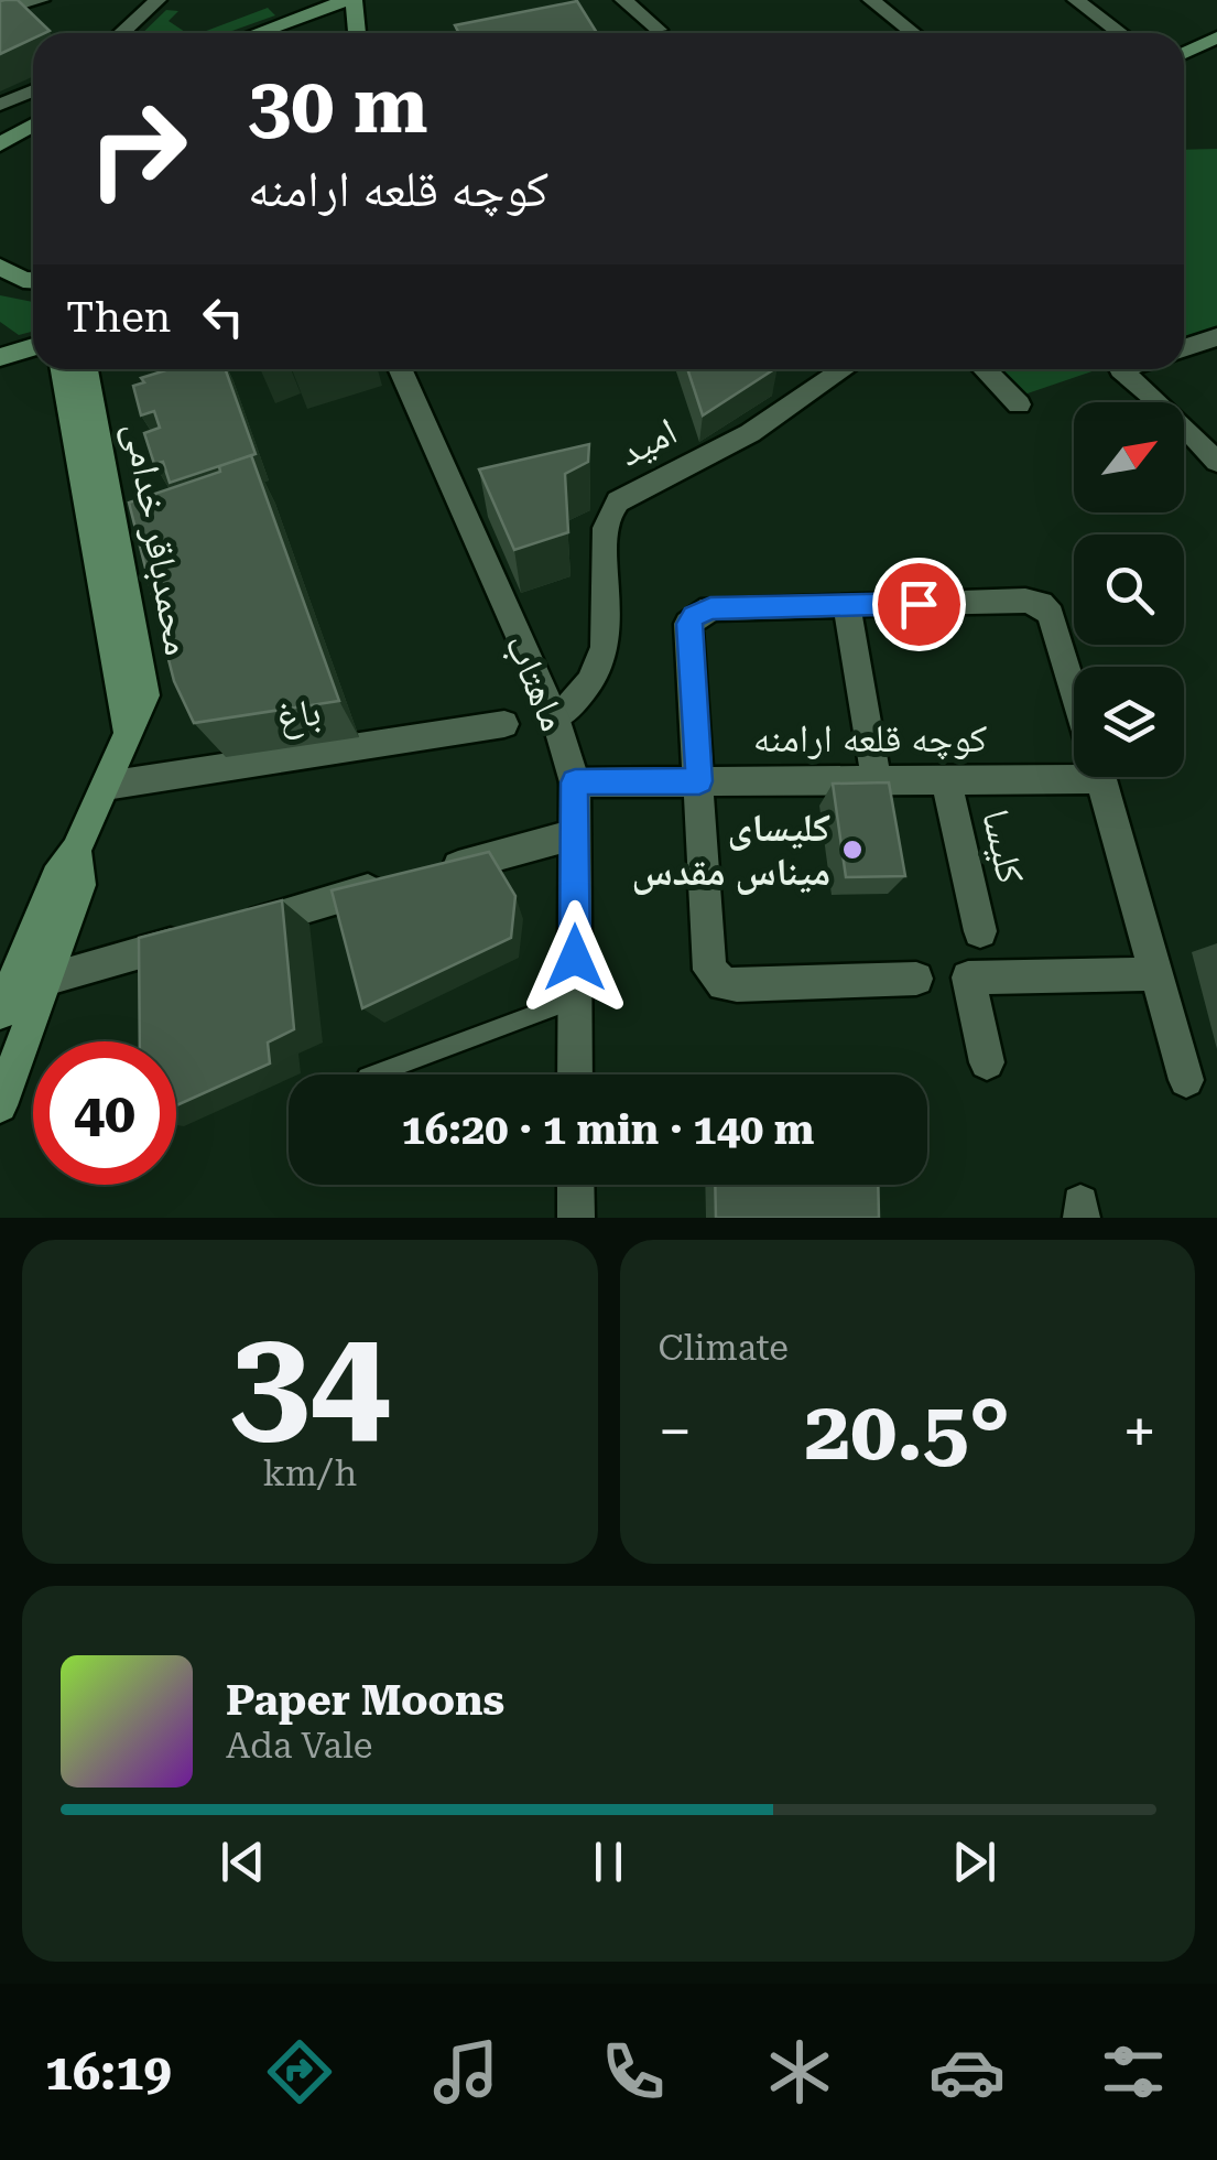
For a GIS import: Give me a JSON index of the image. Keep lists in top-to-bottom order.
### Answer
{
  "streets": {
    "main road": ["محمدباقر خدامی"],
    "street": [
      "امید",
      "ماهتاب",
      "باغ",
      "کوچه قلعه ارامنه",
      "کلیسا"
    ]
  },
  "crossings": [
    ["امید", "ماهتاب"],
    ["محمدباقر خدامی", "باغ"],
    ["ماهتاب", "کوچه قلعه ارامنه"],
    ["کوچه قلعه ارامنه", "کلیسا"]
  ],
  "places": ["کلیسای میناس مقدس"],
  "north": "top right",
  "page": {
    "turn": ["30 m", "کوچه قلعه ارامنه"],
    "then": "Then",
    "limit": "40",
    "trip": "16:20 · 1 min · 140 m",
    "tile": [
      ["34", "km/h"],
      "Climate"
    ],
    "heat": ["−", "20.5°", "+"],
    "song": ["Paper Moons", "Ada Vale"],
    "tabs": "16:19"
  }
}
